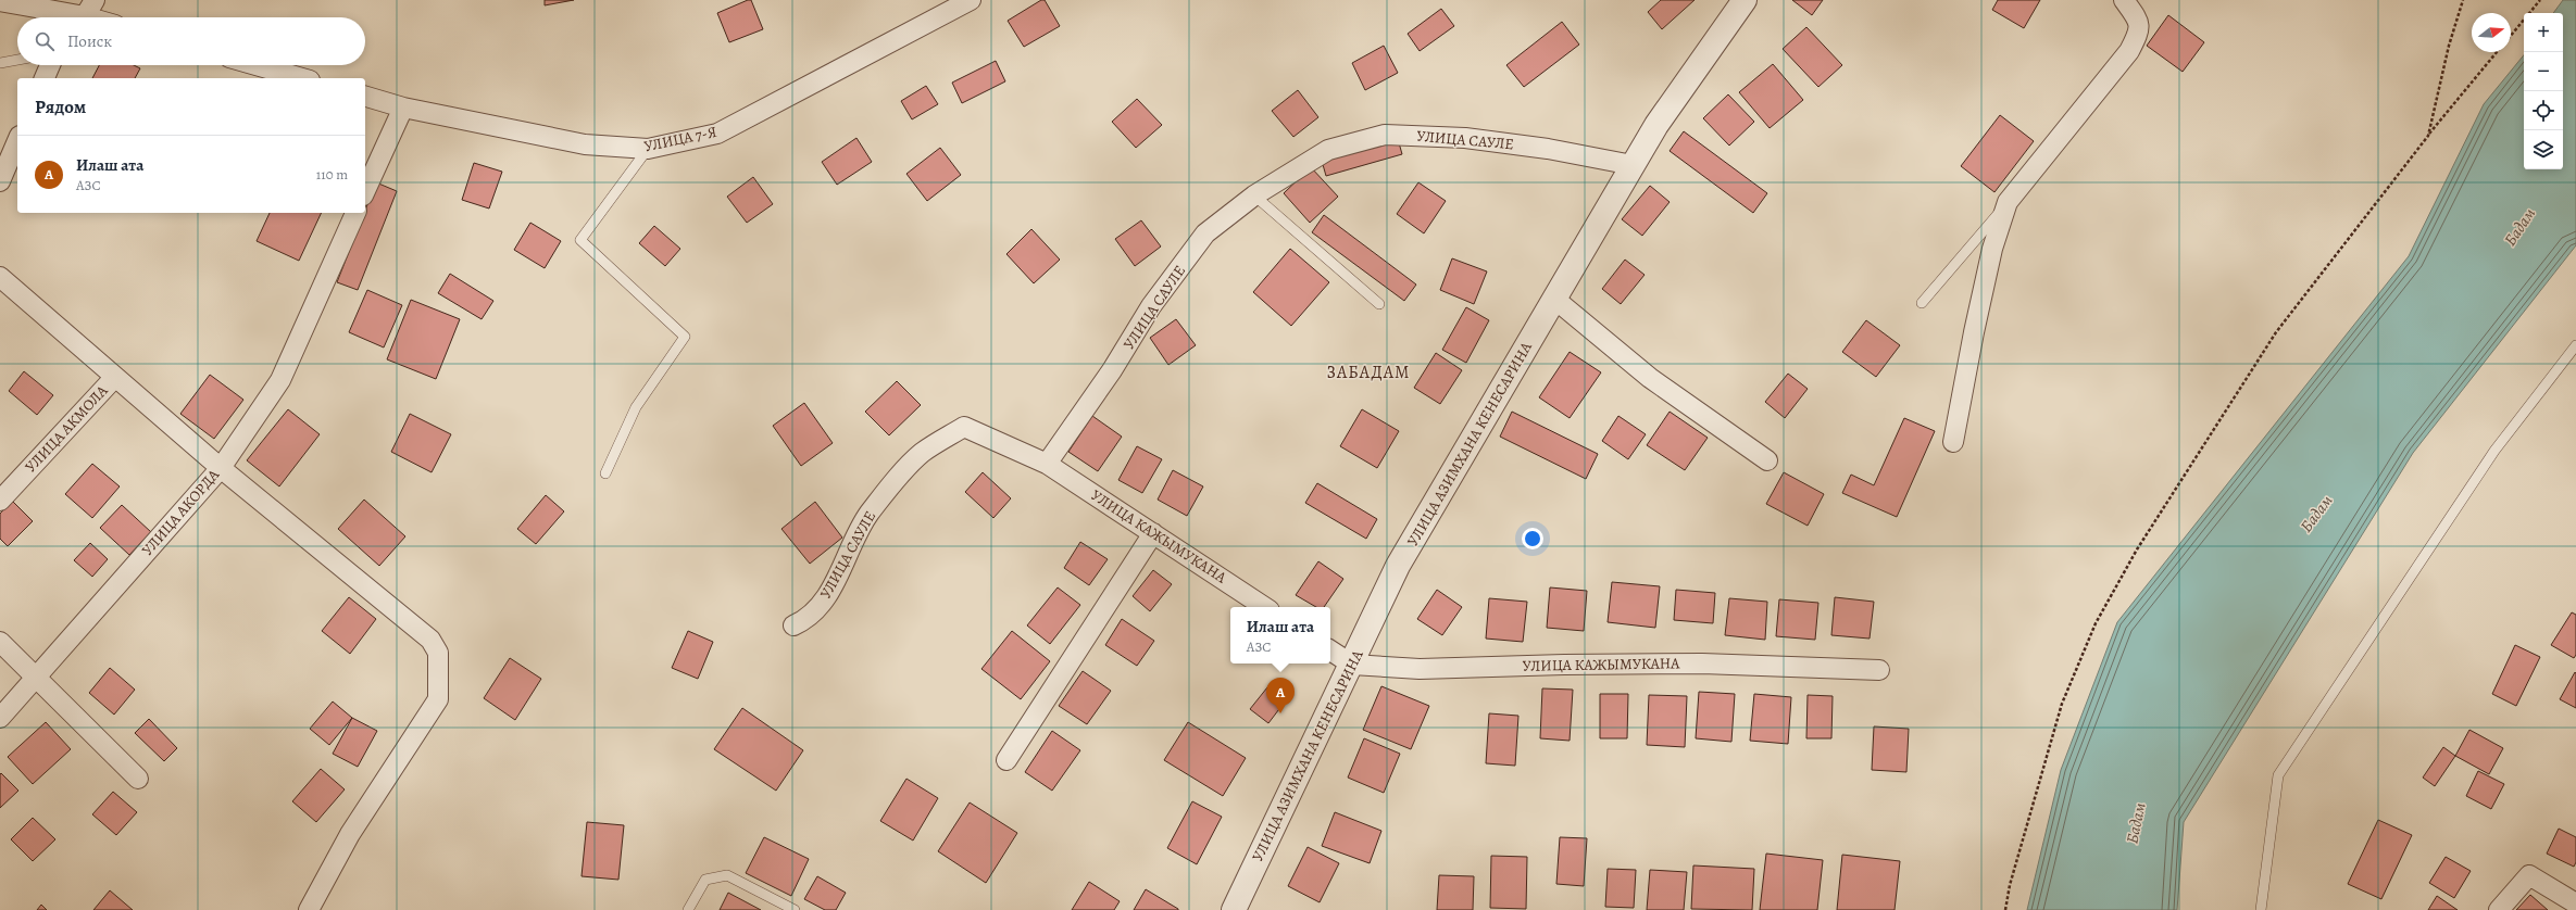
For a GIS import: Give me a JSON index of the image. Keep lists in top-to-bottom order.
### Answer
{
  "streets": {
    "street": [
      "УЛИЦА 7-Я",
      "УЛИЦА САУЛЕ",
      "УЛИЦА АКМОЛА",
      "УЛИЦА АЗИМХАНА КЕНЕСАРИНА",
      "УЛИЦА АКОРДА",
      "УЛИЦА КАЖЫМУКАНА"
    ]
  },
  "crossings": [
    ["УЛИЦА САУЛЕ", "УЛИЦА АЗИМХАНА КЕНЕСАРИНА"],
    ["УЛИЦА САУЛЕ", "УЛИЦА КАЖЫМУКАНА"],
    ["УЛИЦА АКМОЛА", "УЛИЦА АКОРДА"],
    ["УЛИЦА АЗИМХАНА КЕНЕСАРИНА", "УЛИЦА КАЖЫМУКАНА"]
  ],
  "districts": ["ЗАБАДАМ"],
  "water": ["Бадам"],
  "north": "right",
  "page": {
    "map_buttons": ["+", "−"],
    "search": "Поиск",
    "heading": "Рядом",
    "list": [
      {
        "mark": "A",
        "name": "Илаш ата",
        "note": "АЗС",
        "value": "110 m"
      }
    ],
    "popup": ["Илаш ата", "АЗС"],
    "pins": "A"
  }
}
